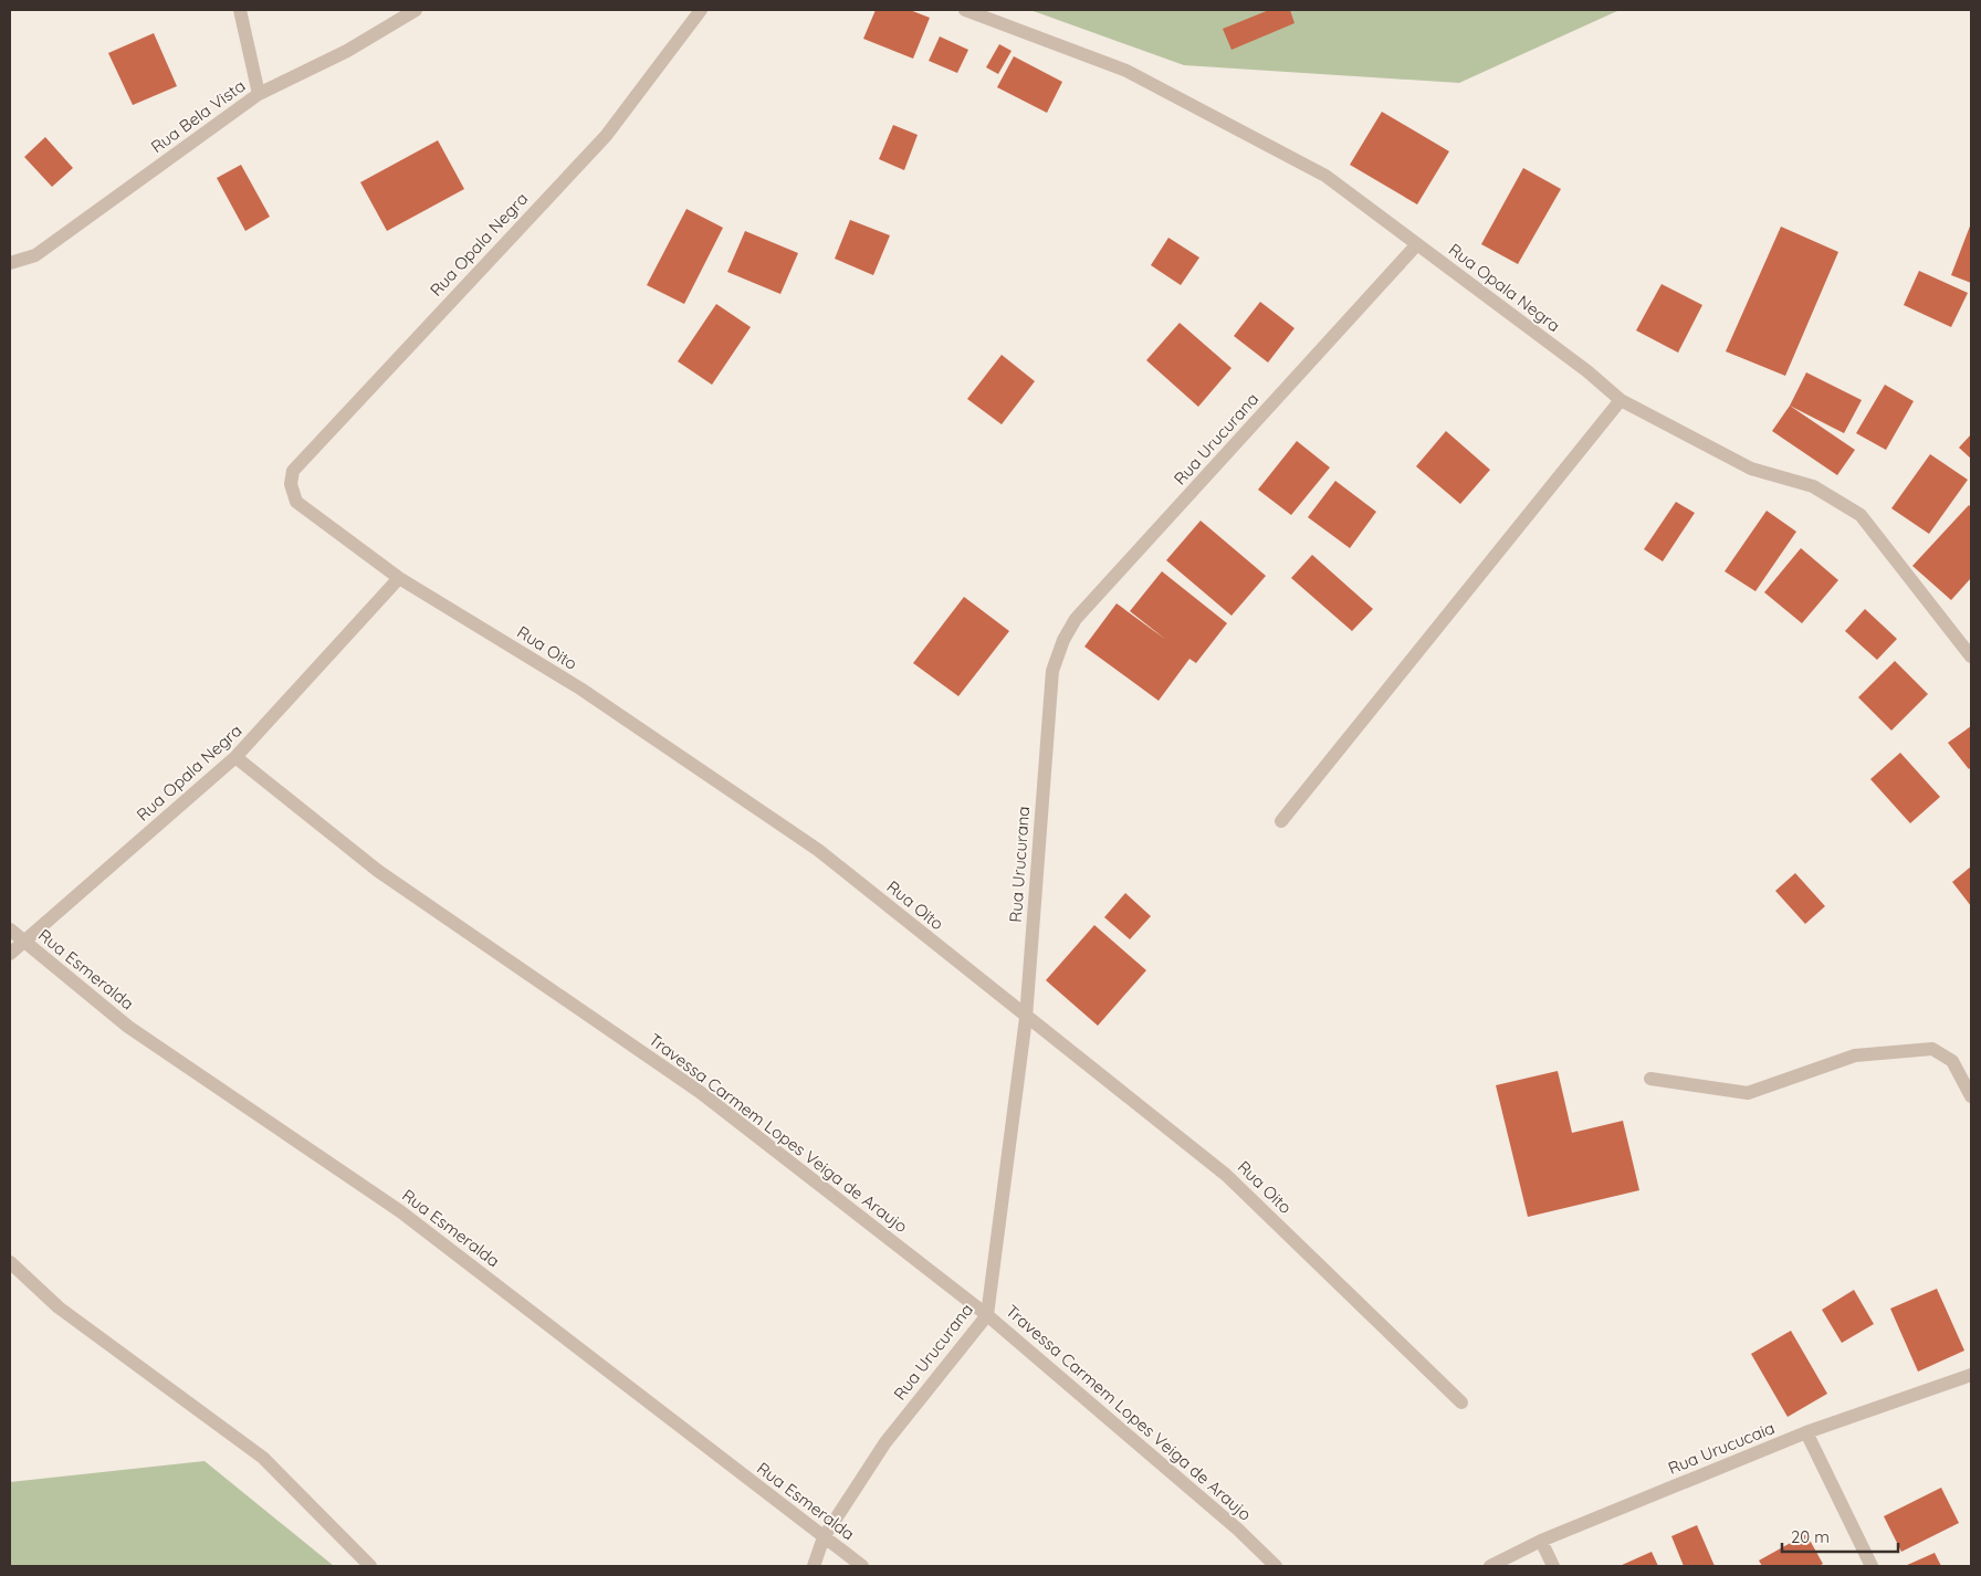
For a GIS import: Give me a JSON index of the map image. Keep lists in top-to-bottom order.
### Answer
{
  "streets": {
    "street": [
      "Rua Bela Vista",
      "Rua Opala Negra",
      "Rua Urucurana",
      "Rua Oito",
      "Rua Esmeralda",
      "Travessa Carmem Lopes Veiga de Araujo",
      "Rua Urucucaia"
    ]
  },
  "crossings": [
    ["Rua Opala Negra", "Rua Urucurana"],
    ["Rua Opala Negra", "Rua Oito"],
    ["Rua Opala Negra", "Rua Esmeralda"],
    ["Rua Opala Negra", "Travessa Carmem Lopes Veiga de Araujo"],
    ["Rua Urucurana", "Rua Oito"],
    ["Rua Urucurana", "Rua Esmeralda"],
    ["Rua Urucurana", "Travessa Carmem Lopes Veiga de Araujo"]
  ],
  "scale_bar": "20 m"
}
